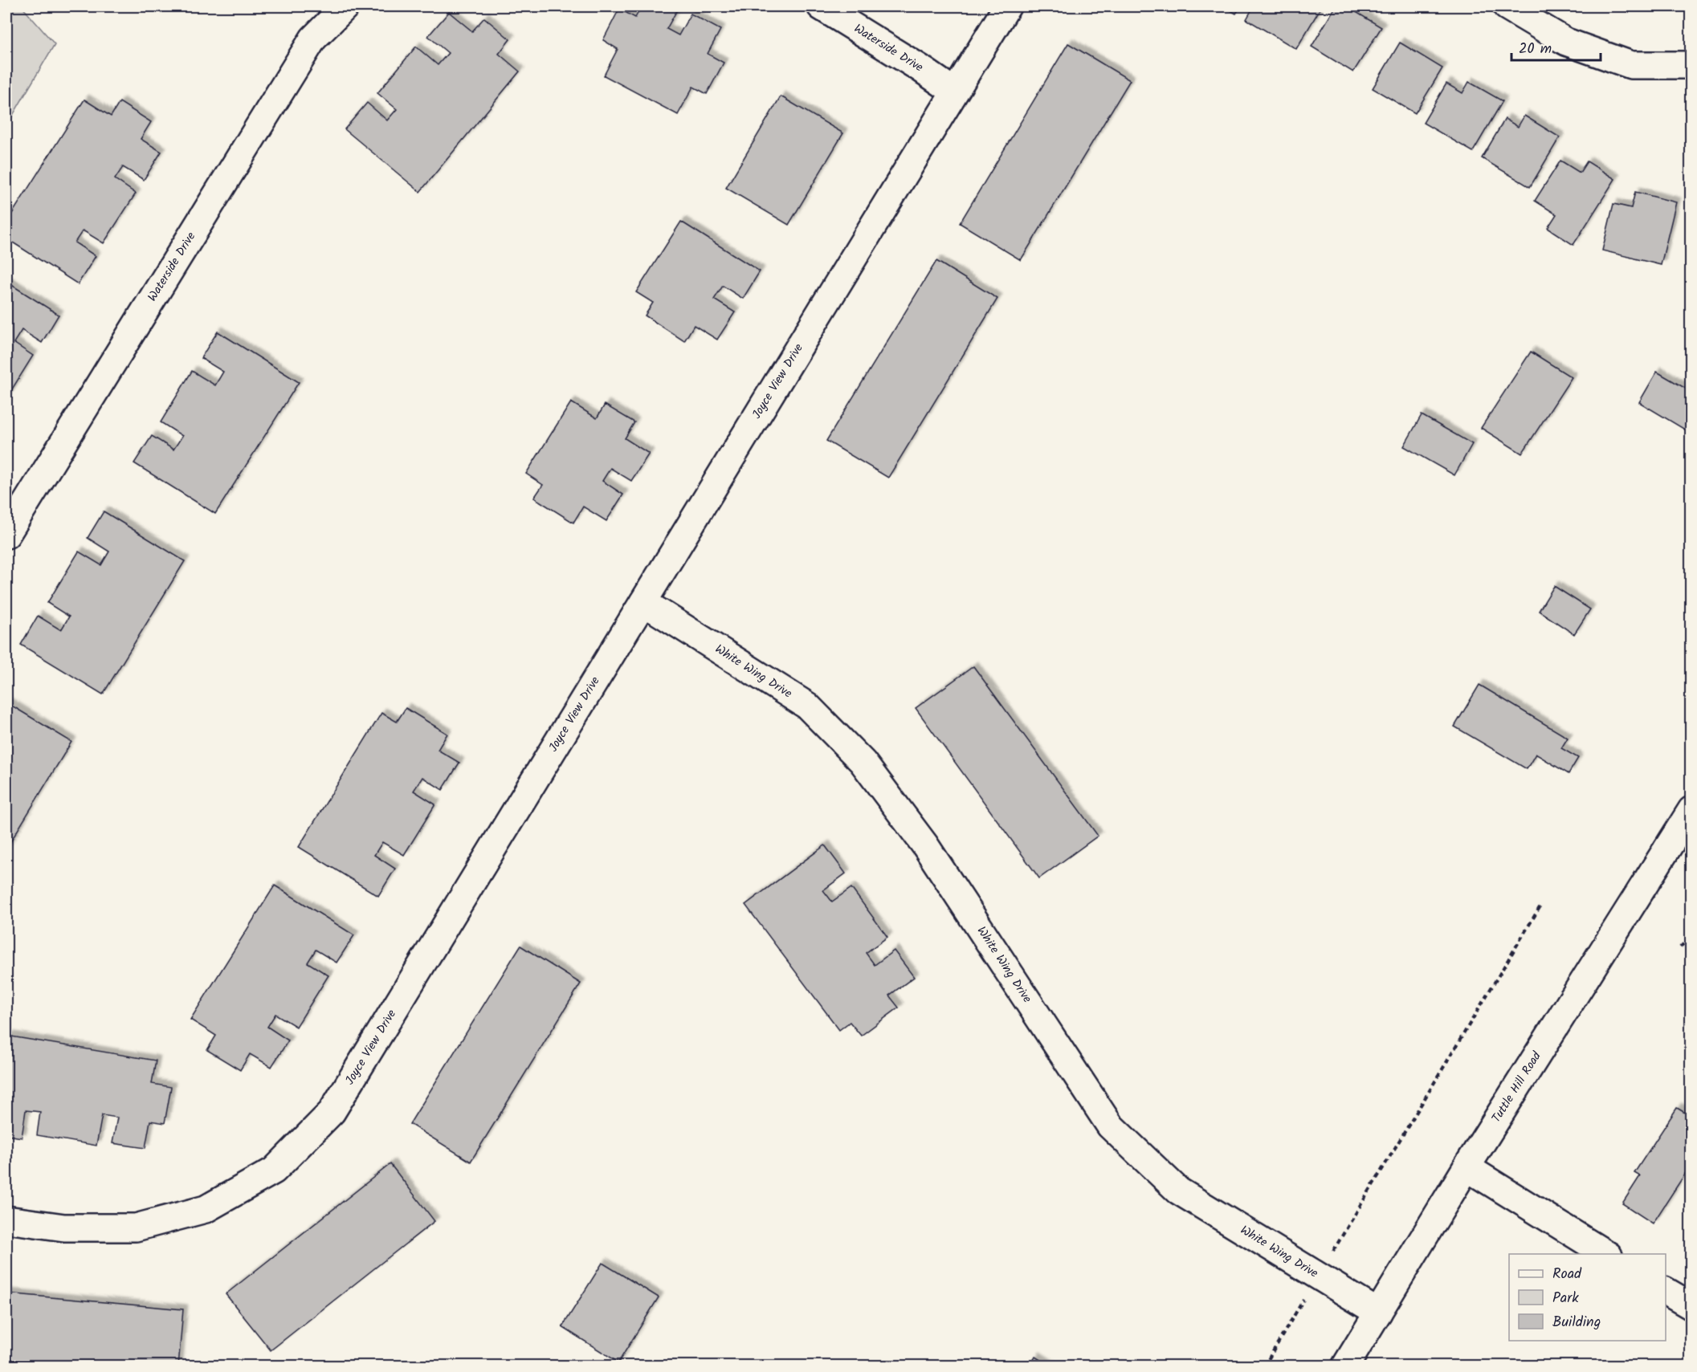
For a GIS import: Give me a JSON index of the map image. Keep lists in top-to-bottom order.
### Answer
{
  "streets": {
    "street": [
      "Waterside Drive",
      "Joyce View Drive",
      "White Wing Drive",
      "Tuttle Hill Road"
    ]
  },
  "crossings": [
    ["Waterside Drive", "Joyce View Drive"],
    ["Joyce View Drive", "White Wing Drive"],
    ["White Wing Drive", "Tuttle Hill Road"]
  ],
  "legend": ["Road", "Park", "Building"],
  "scale_bar": "20 m"
}
